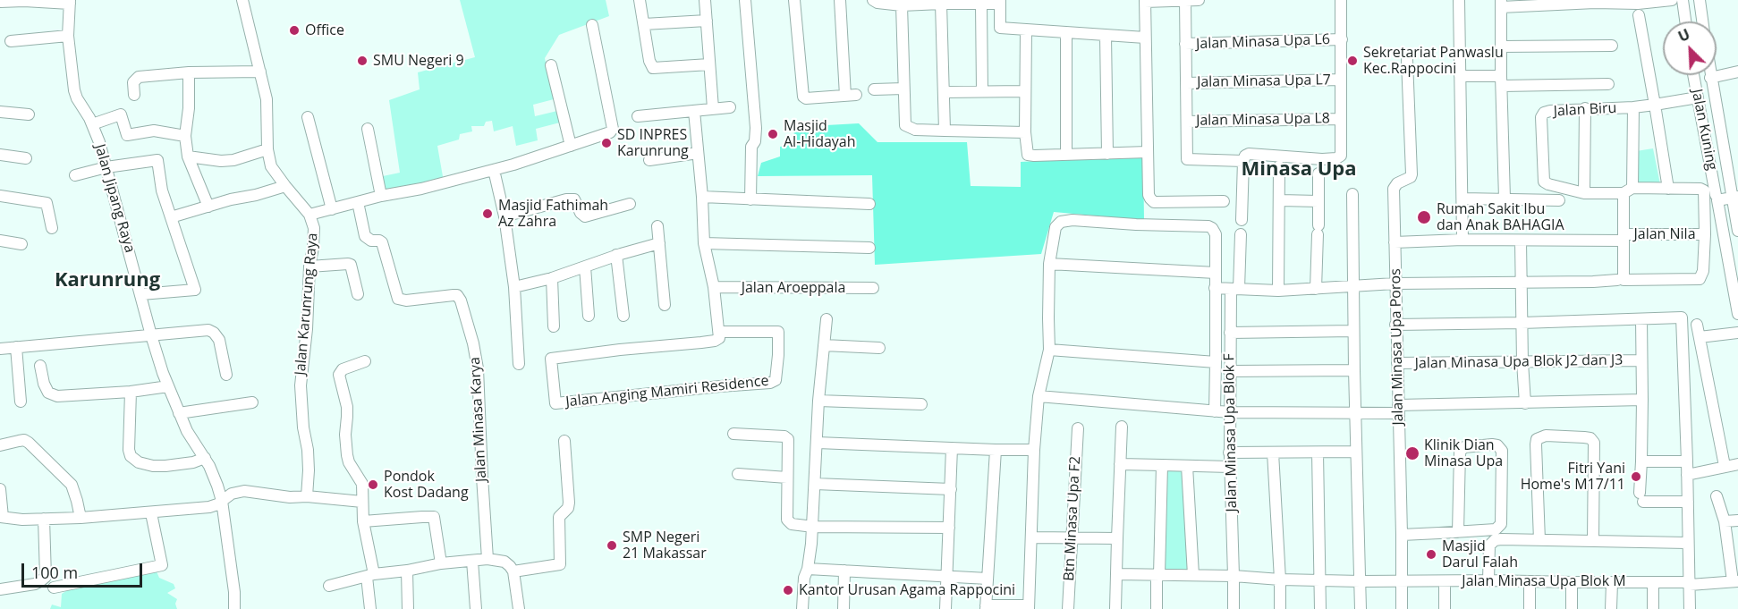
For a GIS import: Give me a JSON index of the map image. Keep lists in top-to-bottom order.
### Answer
{
  "streets": {
    "street": [
      "Jalan Minasa Upa L6",
      "Jalan Minasa Upa L7",
      "Jalan Biru",
      "Jalan Minasa Upa L8",
      "Jalan Kuning",
      "Jalan Jipang Raya",
      "Jalan Nila",
      "Jalan Aroeppala",
      "Jalan Karunrung Raya",
      "Jalan Minasa Upa Poros",
      "Jalan Minasa Upa Blok J2 dan J3",
      "Jalan Anging Mamiri Residence",
      "Jalan Minasa Karya",
      "Jalan Minasa Upa Blok F",
      "Btn Minasa Upa F2",
      "Jalan Minasa Upa Blok M"
    ]
  },
  "crossings": [
    ["Jalan Biru", "Jalan Kuning"],
    ["Jalan Nila", "Jalan Minasa Upa Poros"],
    ["Jalan Minasa Upa Poros", "Jalan Minasa Upa Blok J2 dan J3"],
    ["Jalan Minasa Upa Poros", "Jalan Minasa Upa Blok M"]
  ],
  "districts": ["Minasa Upa", "Karunrung"],
  "places": [
    "Office",
    "SMU Negeri 9",
    "Sekretariat Panwaslu Kec.Rappocini",
    "Masjid Al-Hidayah",
    "SD INPRES Karunrung",
    "Masjid Fathimah Az Zahra",
    "Rumah Sakit Ibu dan Anak BAHAGIA",
    "Klinik Dian Minasa Upa",
    "Fitri Yani Home's M17/11",
    "Pondok Kost Dadang",
    "SMP Negeri 21 Makassar",
    "Masjid Darul Falah",
    "Kantor Urusan Agama Rappocini"
  ],
  "scale_bar": "100 m",
  "north": "top left"
}
